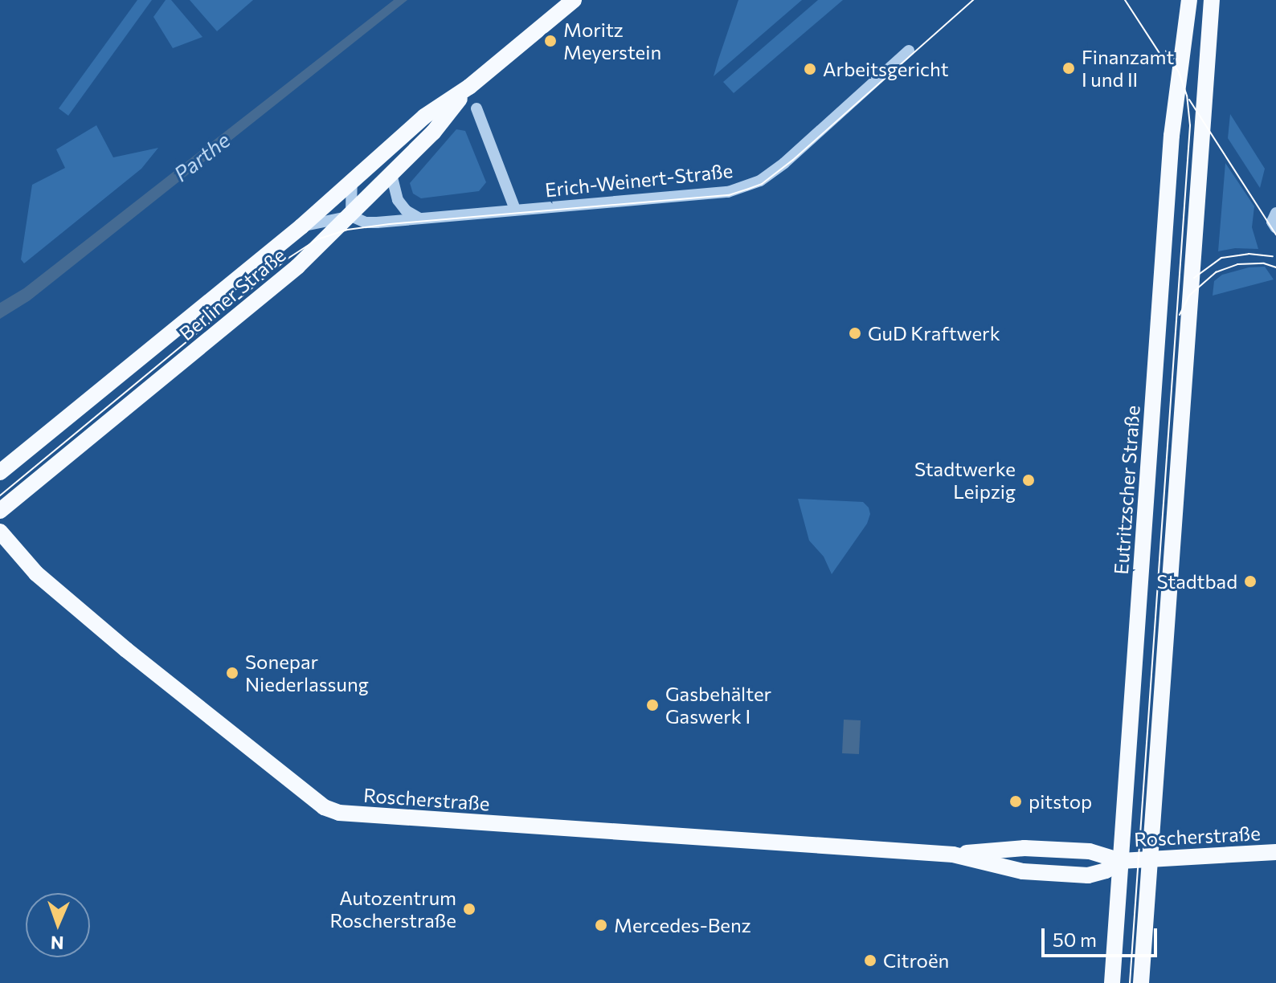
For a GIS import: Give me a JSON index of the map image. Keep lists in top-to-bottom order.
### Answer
{
  "streets": {
    "main road": ["Berliner Straße", "Eutritzscher Straße", "Roscherstraße"],
    "street": ["Erich-Weinert-Straße"]
  },
  "crossings": [
    ["Erich-Weinert-Straße", "Berliner Straße"],
    ["Eutritzscher Straße", "Roscherstraße"]
  ],
  "water": ["Parthe"],
  "places": [
    "Moritz Meyerstein",
    "Finanzamt I und II",
    "Arbeitsgericht",
    "GuD Kraftwerk",
    "Stadtwerke Leipzig",
    "Stadtbad",
    "Sonepar Niederlassung",
    "Gasbehälter Gaswerk I",
    "pitstop",
    "Autozentrum Roscherstraße",
    "Mercedes-Benz",
    "Citroën"
  ],
  "scale_bar": "50 m",
  "north": "bottom"
}
